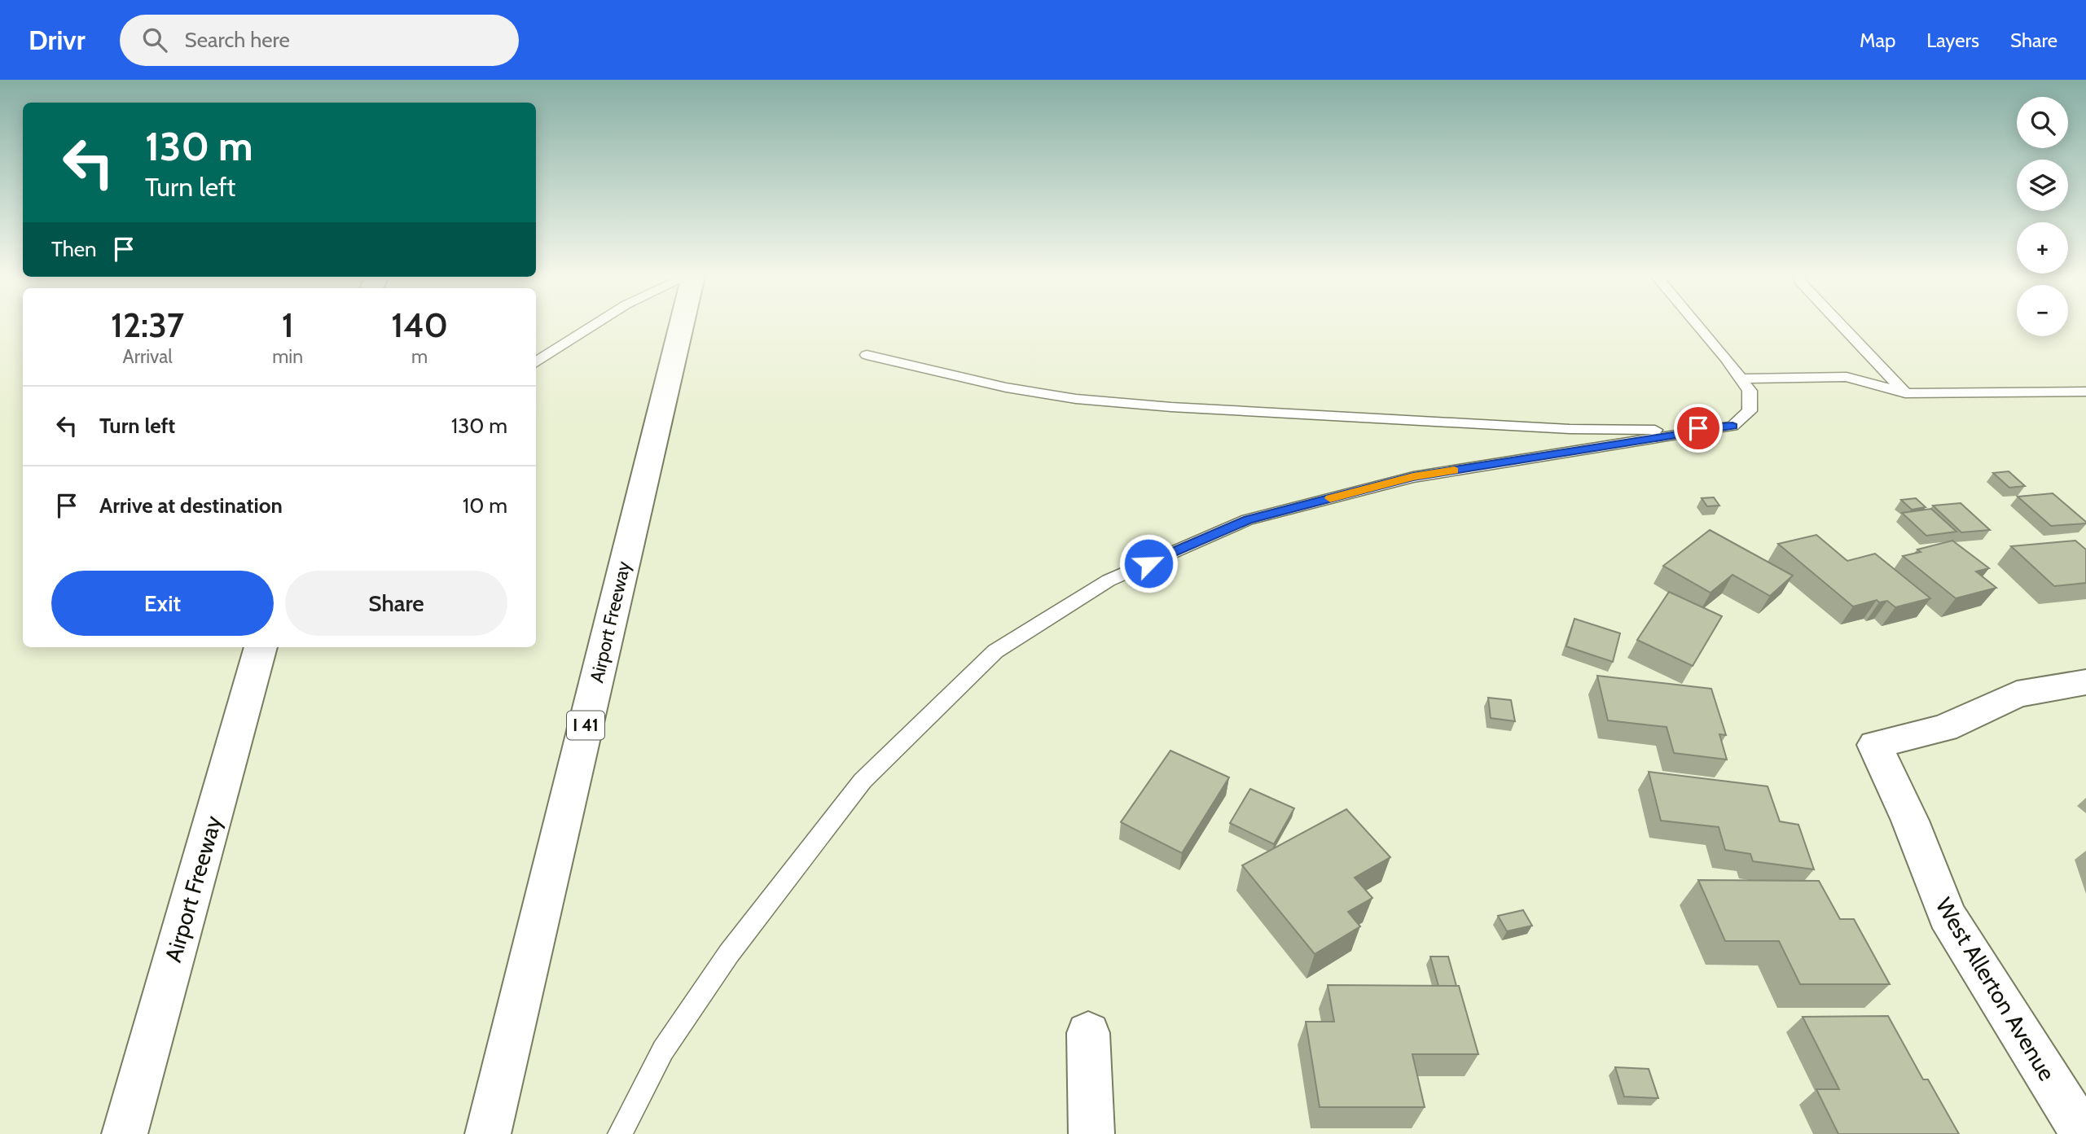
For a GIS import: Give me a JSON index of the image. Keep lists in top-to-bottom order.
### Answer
{
  "streets": {
    "main road": ["Airport Freeway", "I 41", "West Allerton Avenue"]
  },
  "page": {
    "header": "Drivr",
    "search": "Search here",
    "nav": ["Map", "Layers", "Share"],
    "map_buttons": ["+", "−"],
    "turn": ["130 m", "Turn left"],
    "then": "Then",
    "eta": [
      "12:37",
      "Arrival",
      "1",
      "min",
      "140",
      "m"
    ],
    "list": [
      {
        "name": "Turn left",
        "value": "130 m"
      },
      {
        "name": "Arrive at destination",
        "value": "10 m"
      }
    ],
    "buttons": ["Exit", "Share"]
  }
}
